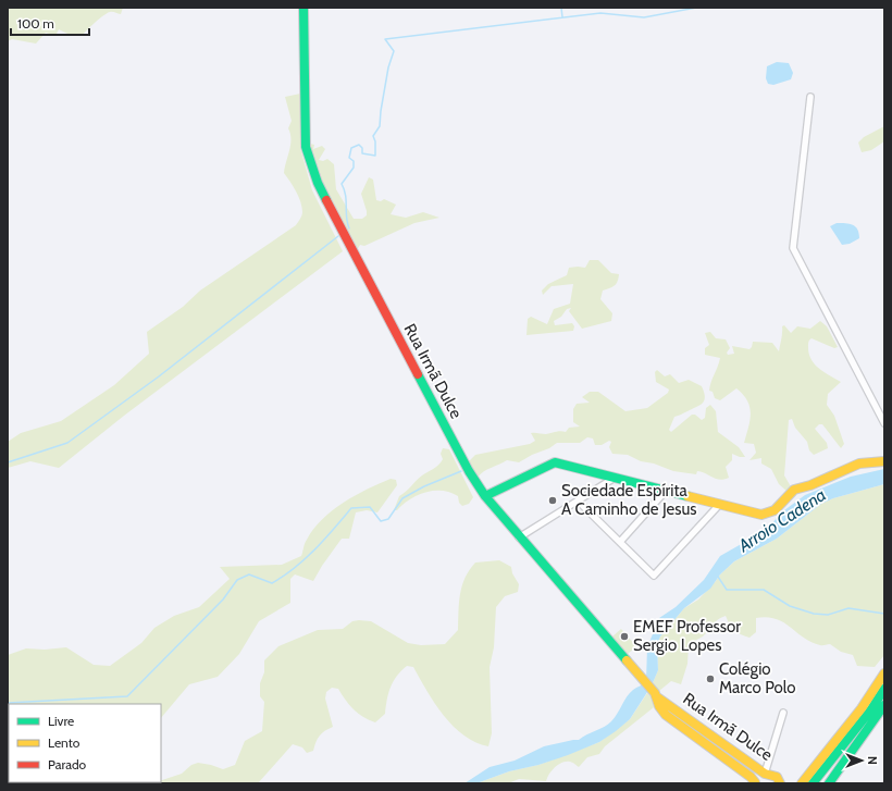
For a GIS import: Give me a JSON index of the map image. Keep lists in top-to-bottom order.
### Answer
{
  "streets": {
    "main road": ["Rua Irmã Dulce"]
  },
  "water": ["Arroio Cadena"],
  "places": ["Sociedade Espírita A Caminho de Jesus", "EMEF Professor Sergio Lopes", "Colégio Marco Polo"],
  "legend": ["Livre", "Lento", "Parado"],
  "scale_bar": "100 m",
  "north": "right"
}
